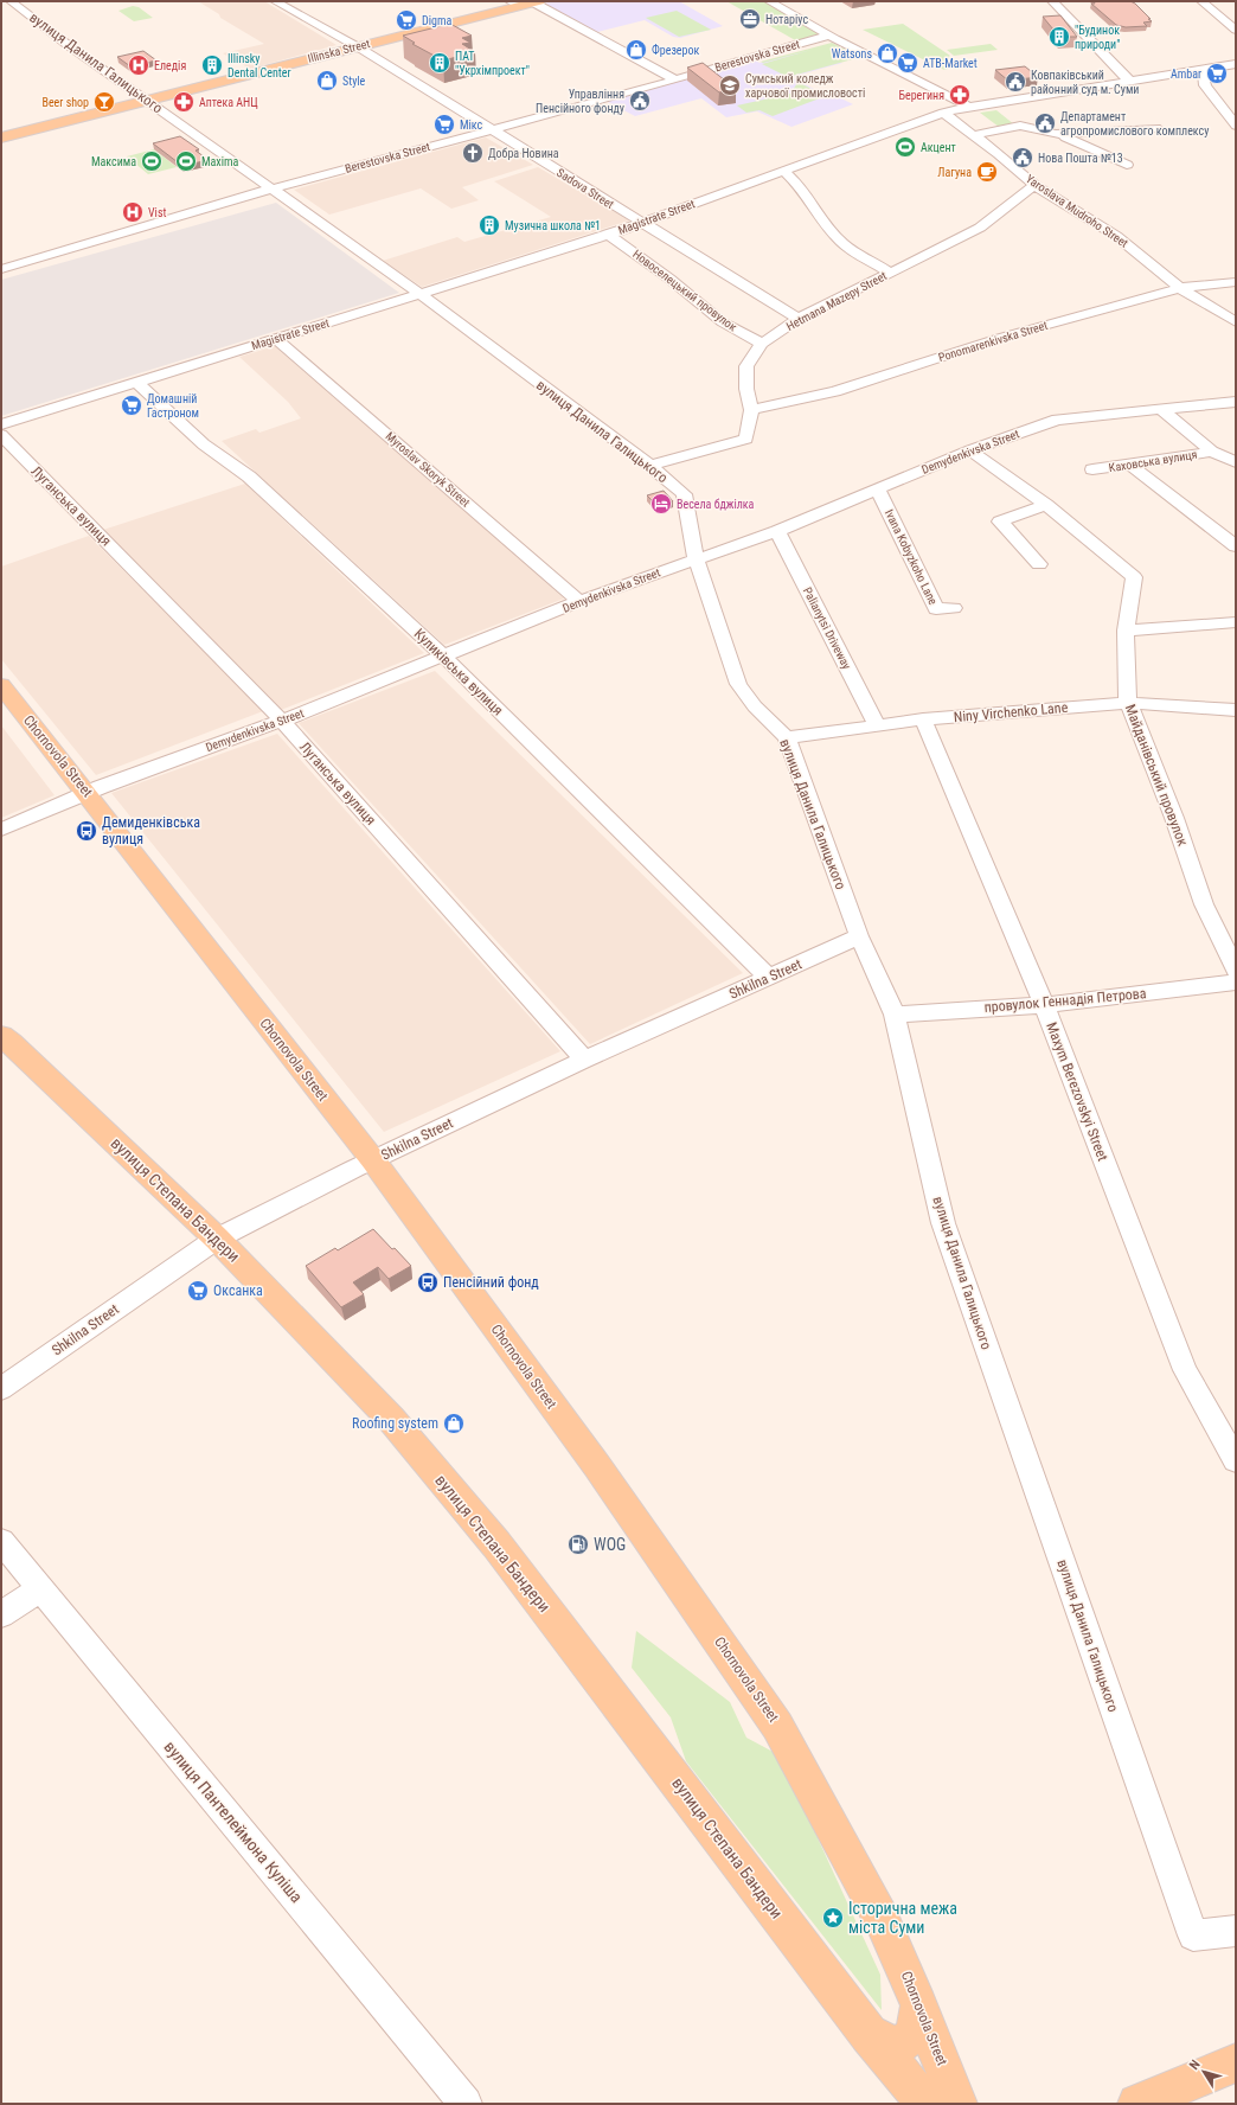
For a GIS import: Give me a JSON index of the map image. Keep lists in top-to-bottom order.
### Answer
{
  "streets": {
    "main road": ["Illinska Street", "Chornovola Street", "вулиця Степана Бандери"],
    "street": [
      "Berestovska Street",
      "вулиця Данила Галицького",
      "Sadova Street",
      "Yaroslava Mudroho Street",
      "Magistrate Street",
      "Новоселецький провулок",
      "Hetmana Mazepy Street",
      "Ponomarenkivska Street",
      "Demydenkivska Street",
      "Каховська вулиця",
      "Myroslav Skoryk Street",
      "Луганська вулиця",
      "Ivana Kobyzkoho Lane",
      "Palianytsi Driveway",
      "Куликівська вулиця",
      "Niny Virchenko Lane",
      "Майданівський провулок",
      "Shkilna Street",
      "провулок Геннадія Петрова",
      "Maxym Berezovskyi Street",
      "вулиця Пантелеймона Куліша"
    ]
  },
  "crossings": [
    ["Illinska Street", "вулиця Данила Галицького"],
    ["Illinska Street", "Sadova Street"],
    ["Berestovska Street", "вулиця Данила Галицького"],
    ["Berestovska Street", "Sadova Street"],
    ["вулиця Данила Галицького", "Magistrate Street"],
    ["вулиця Данила Галицького", "Hetmana Mazepy Street"],
    ["вулиця Данила Галицького", "Demydenkivska Street"],
    ["вулиця Данила Галицького", "Niny Virchenko Lane"],
    ["вулиця Данила Галицького", "Shkilna Street"],
    ["вулиця Данила Галицького", "провулок Геннадія Петрова"],
    ["Sadova Street", "Magistrate Street"],
    ["Sadova Street", "Hetmana Mazepy Street"],
    ["Yaroslava Mudroho Street", "Magistrate Street"],
    ["Yaroslava Mudroho Street", "Hetmana Mazepy Street"],
    ["Yaroslava Mudroho Street", "Ponomarenkivska Street"],
    ["Magistrate Street", "Новоселецький провулок"],
    ["Magistrate Street", "Myroslav Skoryk Street"],
    ["Magistrate Street", "Куликівська вулиця"],
    ["Новоселецький провулок", "Hetmana Mazepy Street"],
    ["Hetmana Mazepy Street", "Ponomarenkivska Street"],
    ["Demydenkivska Street", "Каховська вулиця"],
    ["Demydenkivska Street", "Myroslav Skoryk Street"],
    ["Demydenkivska Street", "Луганська вулиця"],
    ["Demydenkivska Street", "Ivana Kobyzkoho Lane"],
    ["Demydenkivska Street", "Palianytsi Driveway"],
    ["Demydenkivska Street", "Куликівська вулиця"],
    ["Demydenkivska Street", "Chornovola Street"],
    ["Demydenkivska Street", "Майданівський провулок"],
    ["Луганська вулиця", "Shkilna Street"],
    ["Palianytsi Driveway", "Niny Virchenko Lane"],
    ["Куликівська вулиця", "Shkilna Street"],
    ["Niny Virchenko Lane", "Майданівський провулок"],
    ["Niny Virchenko Lane", "Maxym Berezovskyi Street"],
    ["Chornovola Street", "Shkilna Street"],
    ["Shkilna Street", "вулиця Степана Бандери"],
    ["провулок Геннадія Петрова", "Maxym Berezovskyi Street"]
  ],
  "places": {
    "office": ["Нотаріус"],
    "supermarket": [
      "Digma",
      "ATB-Market",
      "Ambar",
      "Мікс",
      "Домашній Гастроном",
      "Оксанка"
    ],
    "building": [
      "\"Будинок природи\"",
      "ПАТ \"Укрхімпроект\"",
      "Illinsky Dental Center",
      "Музична школа №1"
    ],
    "shop": [
      "Фрезерок",
      "Watsons",
      "Style",
      "Roofing system"
    ],
    "hospital": ["Еледія", "Vist"],
    "public building": [
      "Ковпаківський районний суд м. Суми",
      "Управління Пенсійного фонду",
      "Департамент агропромислового комплексу",
      "Нова Пошта №13"
    ],
    "school or university": ["Сумський коледж харчової промисловості"],
    "pharmacy": ["Берегиня", "Аптека АНЦ"],
    "bar": ["Beer shop"],
    "sports": ["Акцент", "Максима", "Maxima"],
    "church": ["Добра Новина"],
    "cafe": ["Лагуна"],
    "hotel": ["Весела бджілка"],
    "bus stop": ["Демиденківська вулиця", "Пенсійний фонд"],
    "fuel station": ["WOG"],
    "place": ["Історична межа міста Суми"]
  },
  "north": "top left"
}
